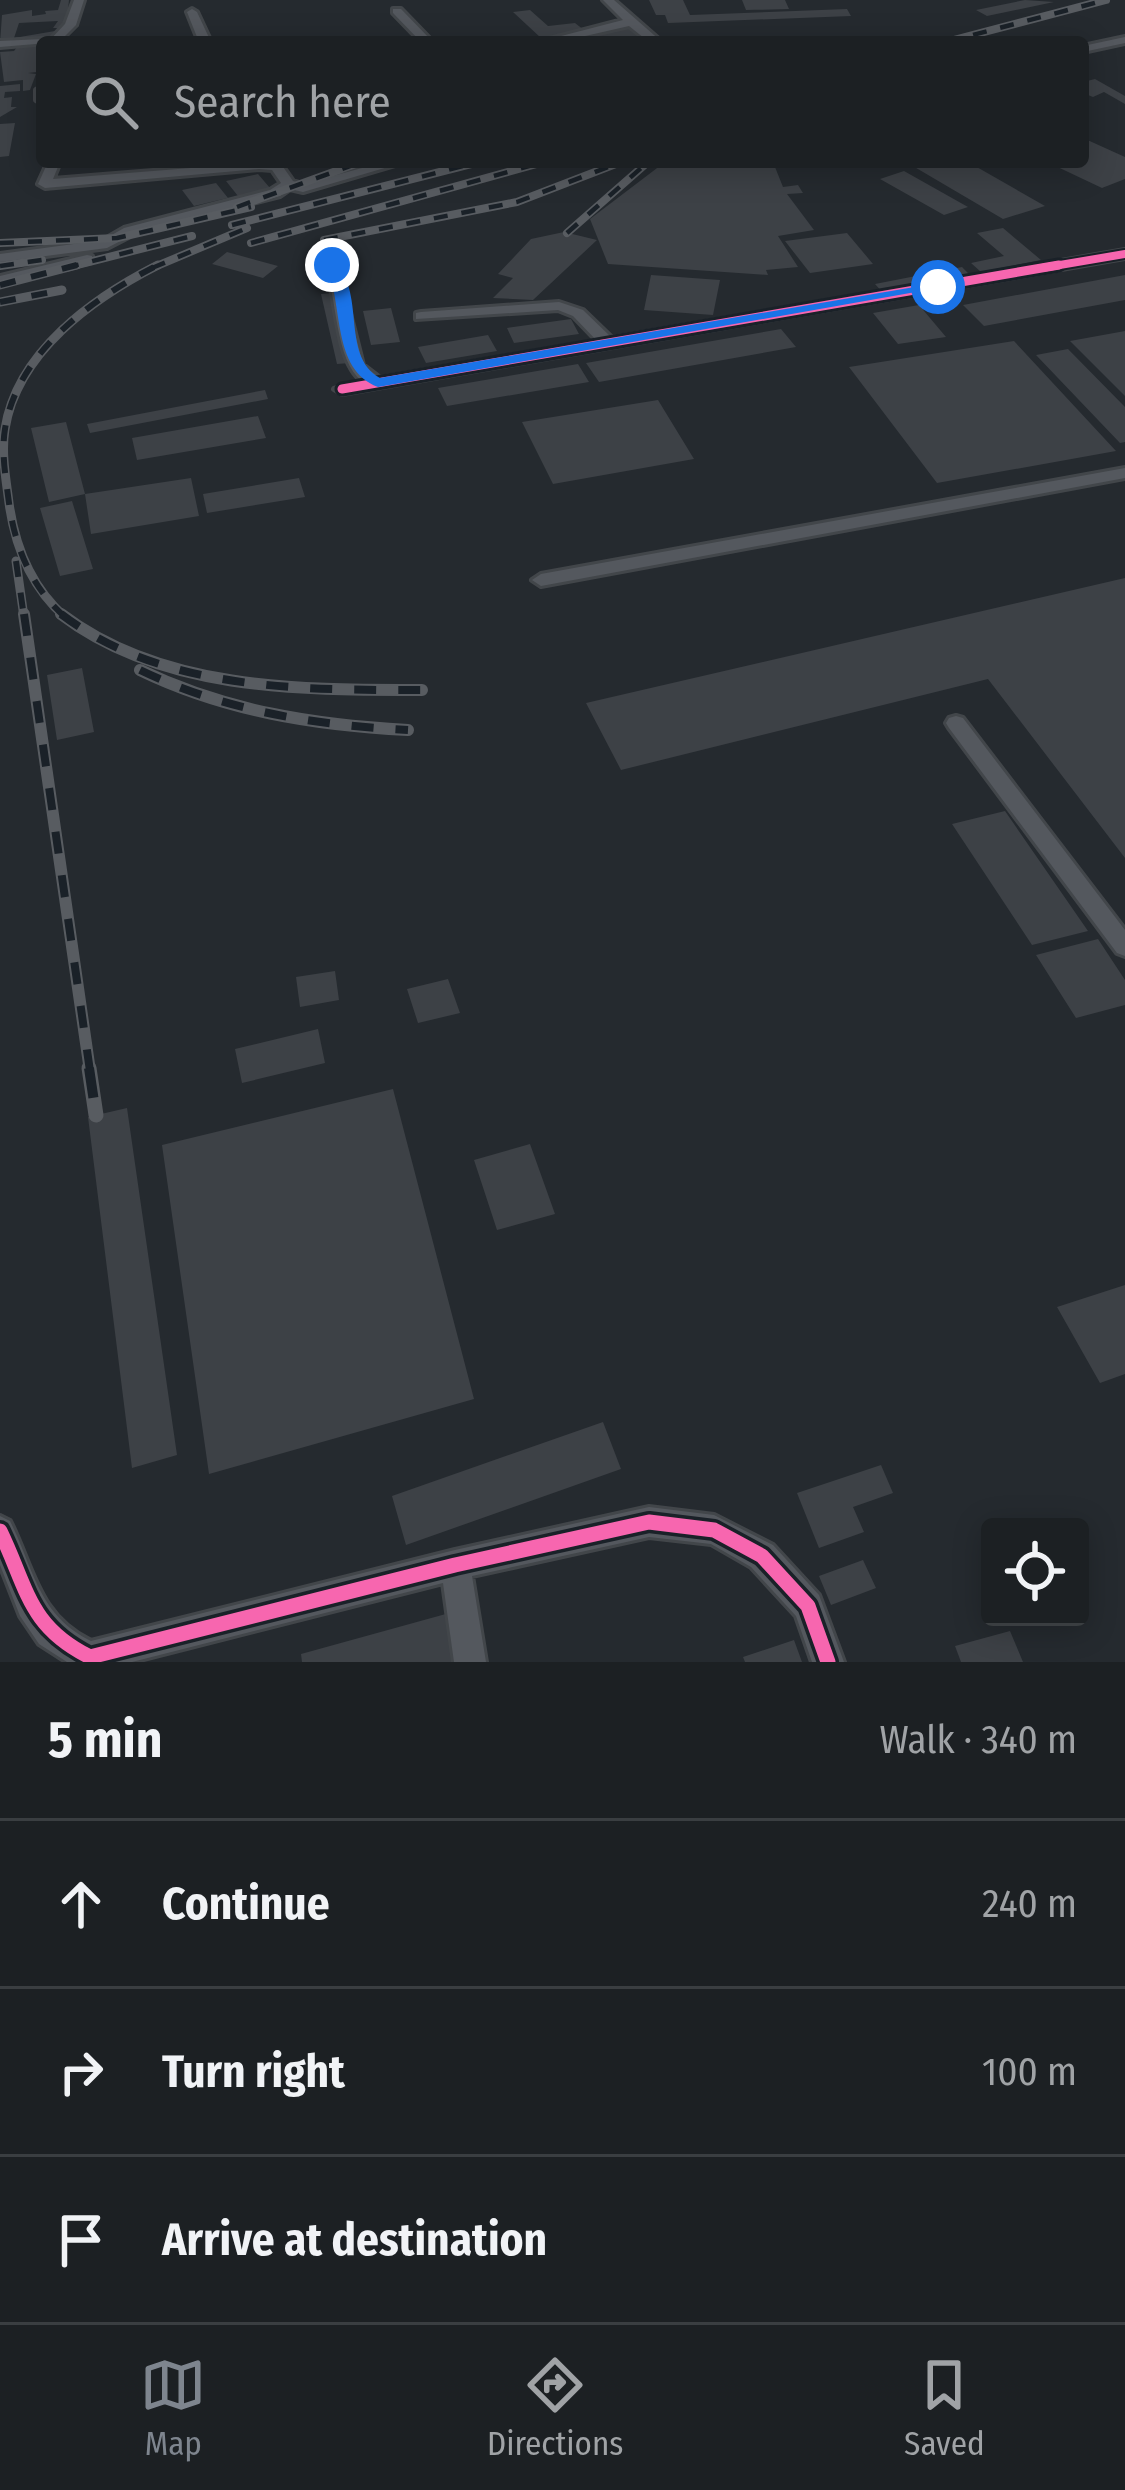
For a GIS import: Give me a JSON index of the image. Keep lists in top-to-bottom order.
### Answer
{
  "page": {
    "search": "Search here",
    "heading": ["5 min", "Walk · 340 m"],
    "list": [
      ["Continue", "240 m"],
      ["Turn right", "100 m"],
      "Arrive at destination"
    ],
    "nav": ["Map", "Directions", "Saved"]
  }
}
